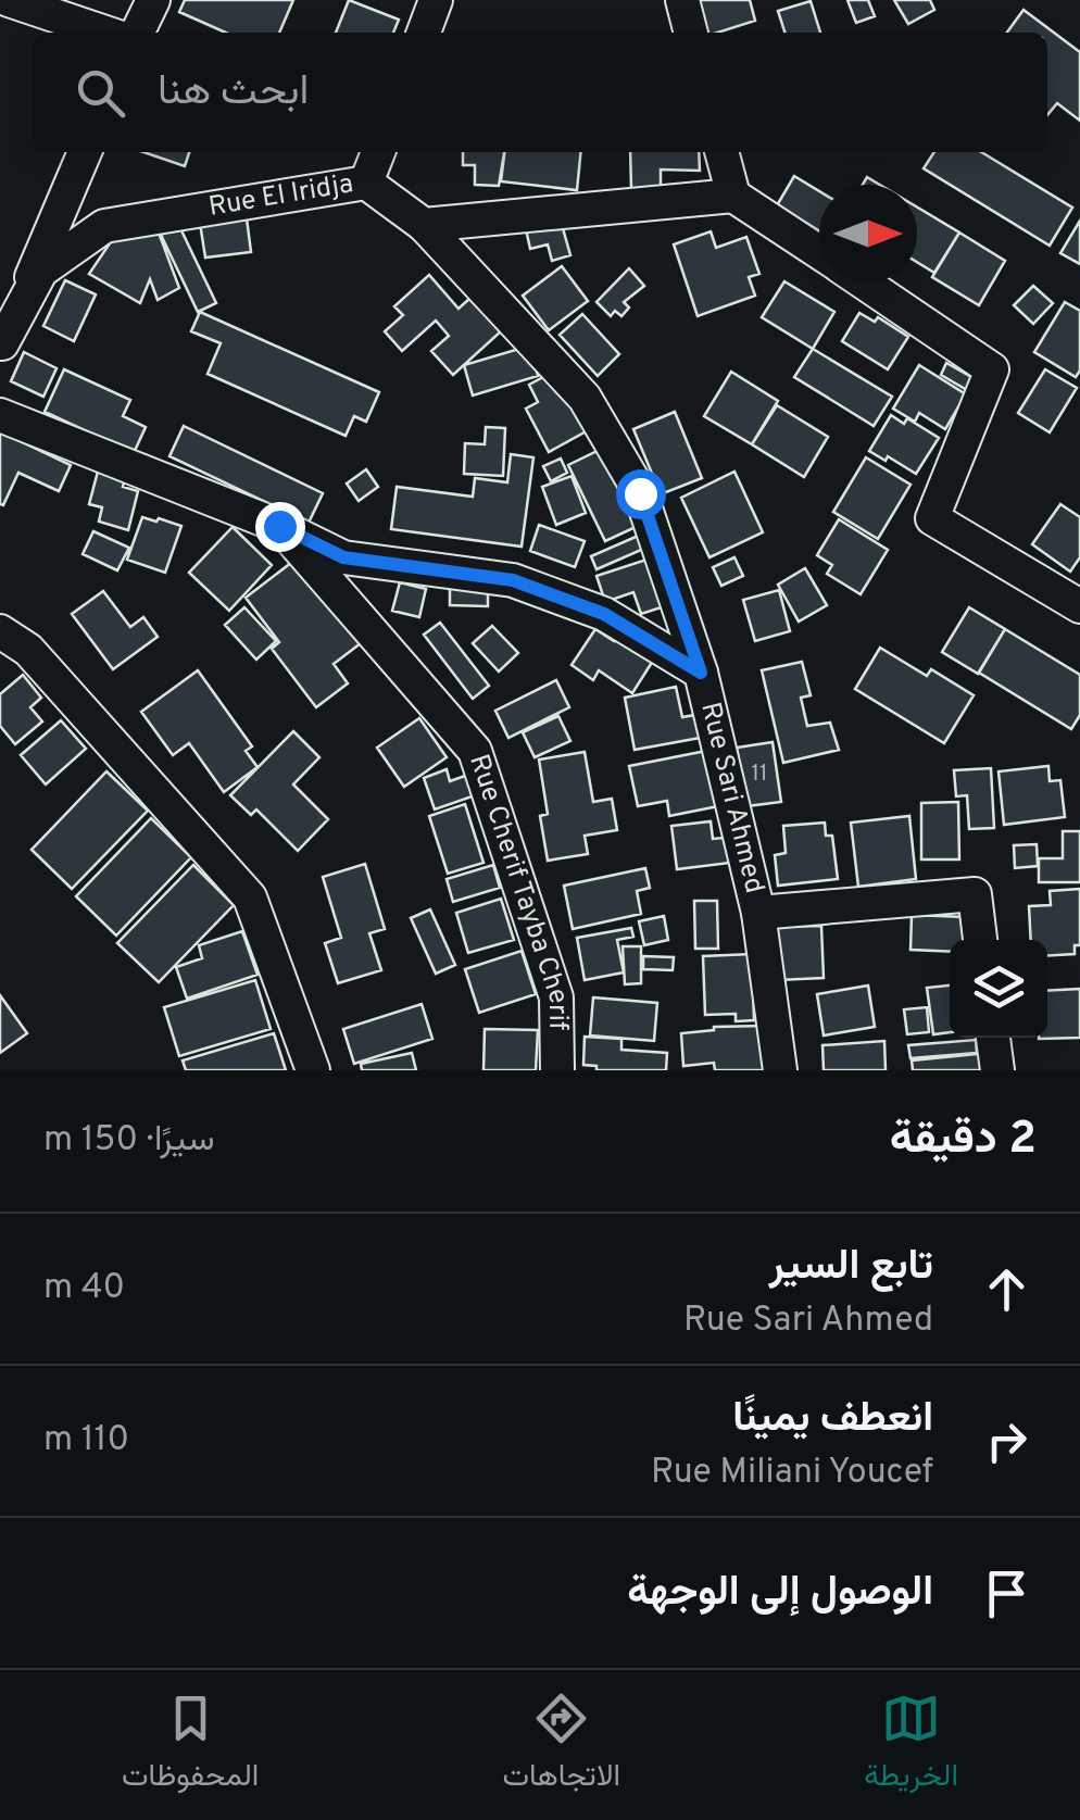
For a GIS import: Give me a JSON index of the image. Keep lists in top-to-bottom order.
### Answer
{
  "streets": {
    "street": ["Rue El Iridja", "Rue Sari Ahmed", "Rue Cherif Tayba Cherif"]
  },
  "crossings": [
    ["Rue El Iridja", "Rue Sari Ahmed"]
  ],
  "house_numbers": ["11"],
  "north": "right",
  "page": {
    "search": "ابحث هنا",
    "heading": ["2 دقيقة", "سيرًا · 150 m"],
    "list": [
      ["تابع السير", "Rue Sari Ahmed", "40 m"],
      ["انعطف يمينًا", "Rue Miliani Youcef", "110 m"],
      "الوصول إلى الوجهة"
    ],
    "nav": ["الخريطة", "الاتجاهات", "المحفوظات"]
  }
}
